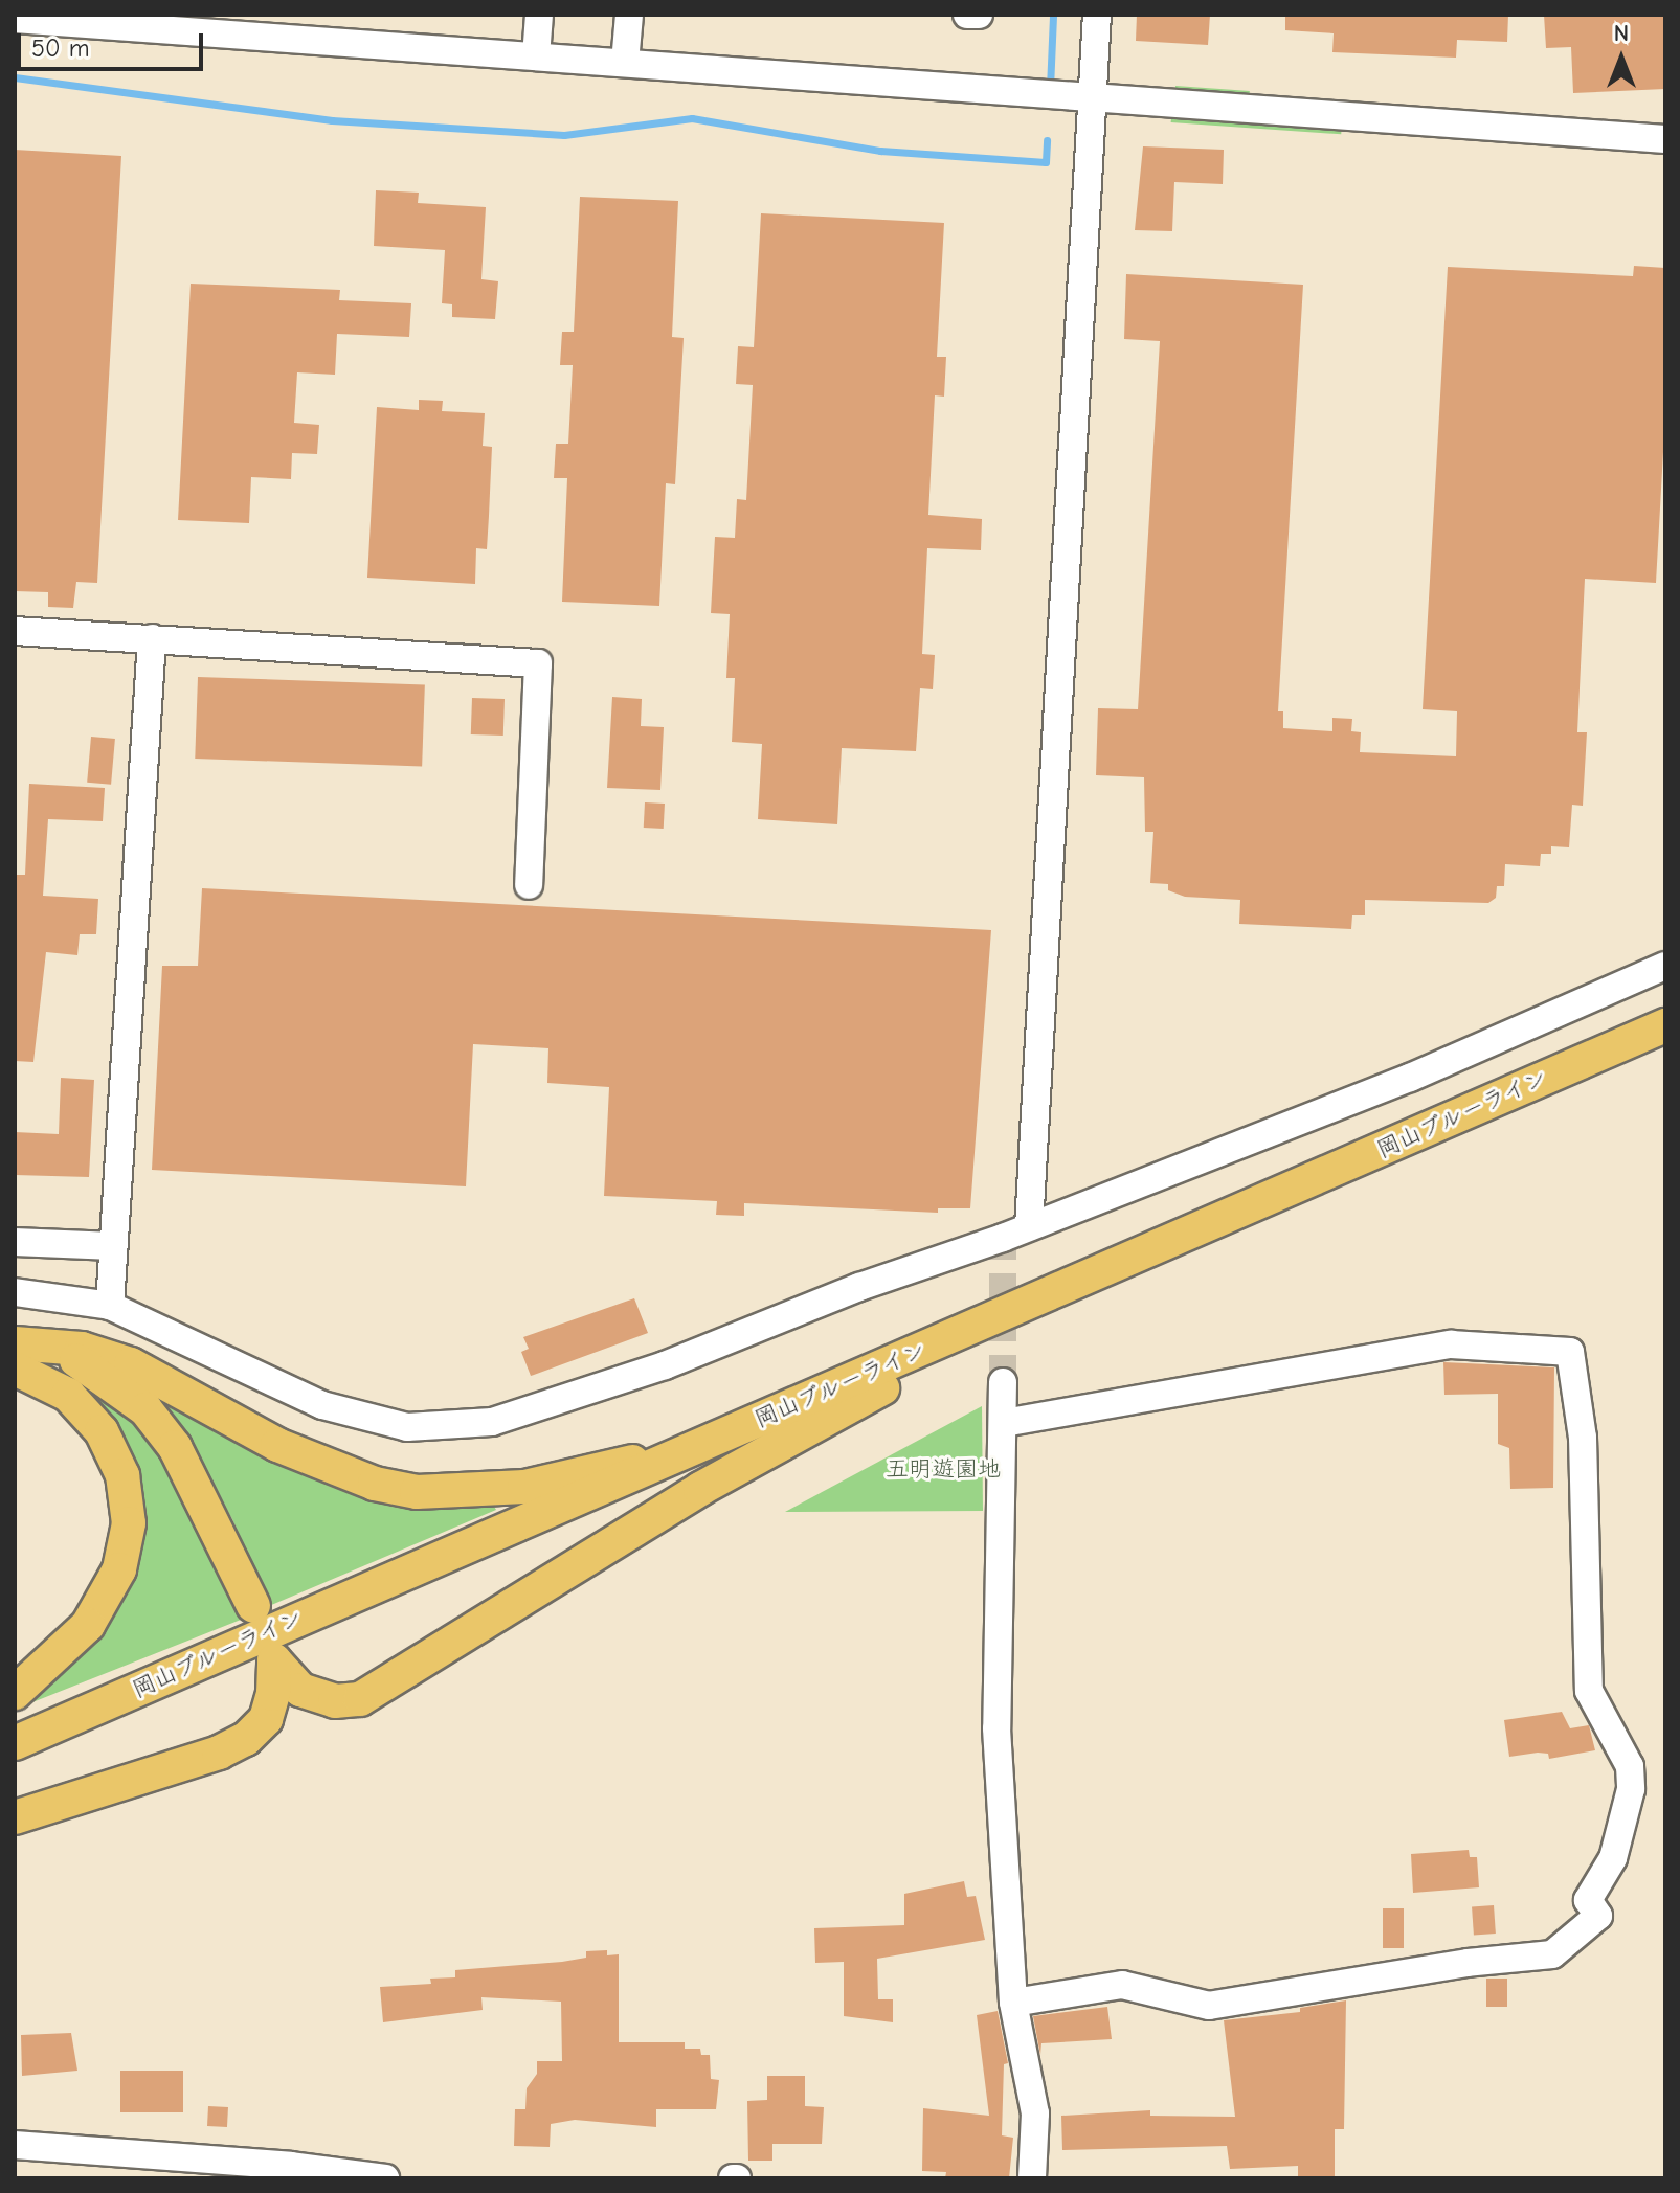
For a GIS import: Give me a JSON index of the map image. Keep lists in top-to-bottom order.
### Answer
{
  "streets": {
    "main road": ["岡山ブルーライン"]
  },
  "parks": ["五明遊園地"],
  "scale_bar": "50 m",
  "north": "top"
}
